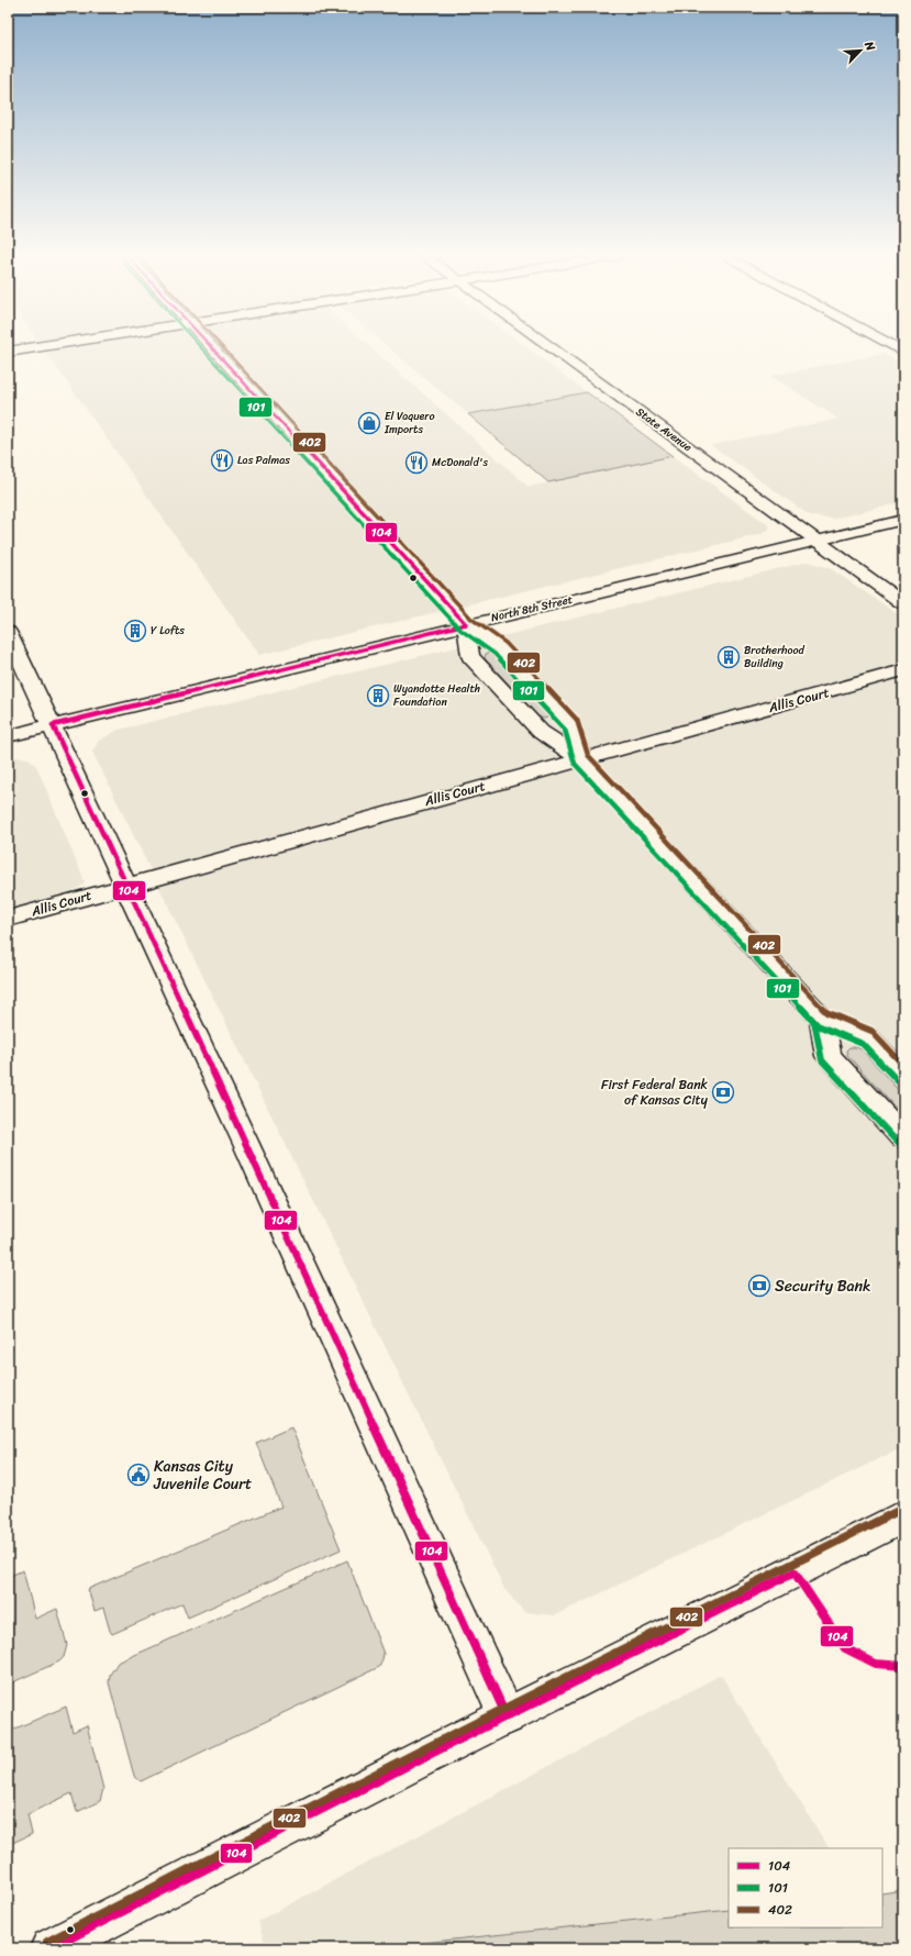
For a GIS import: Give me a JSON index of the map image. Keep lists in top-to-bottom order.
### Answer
{
  "streets": {
    "street": ["State Avenue", "North 8th Street", "Allis Court"]
  },
  "crossings": [
    ["State Avenue", "North 8th Street"]
  ],
  "places": {
    "shop": ["El Vaquero Imports"],
    "restaurant": ["Las Palmas", "McDonald's"],
    "building": ["Y Lofts", "Brotherhood Building", "Wyandotte Health Foundation"],
    "bank": ["First Federal Bank of Kansas City", "Security Bank"],
    "public building": ["Kansas City Juvenile Court"]
  },
  "lines": ["transit line 104", "transit line 101", "transit line 402"],
  "legend": ["104", "101", "402"],
  "north": "top right"
}
